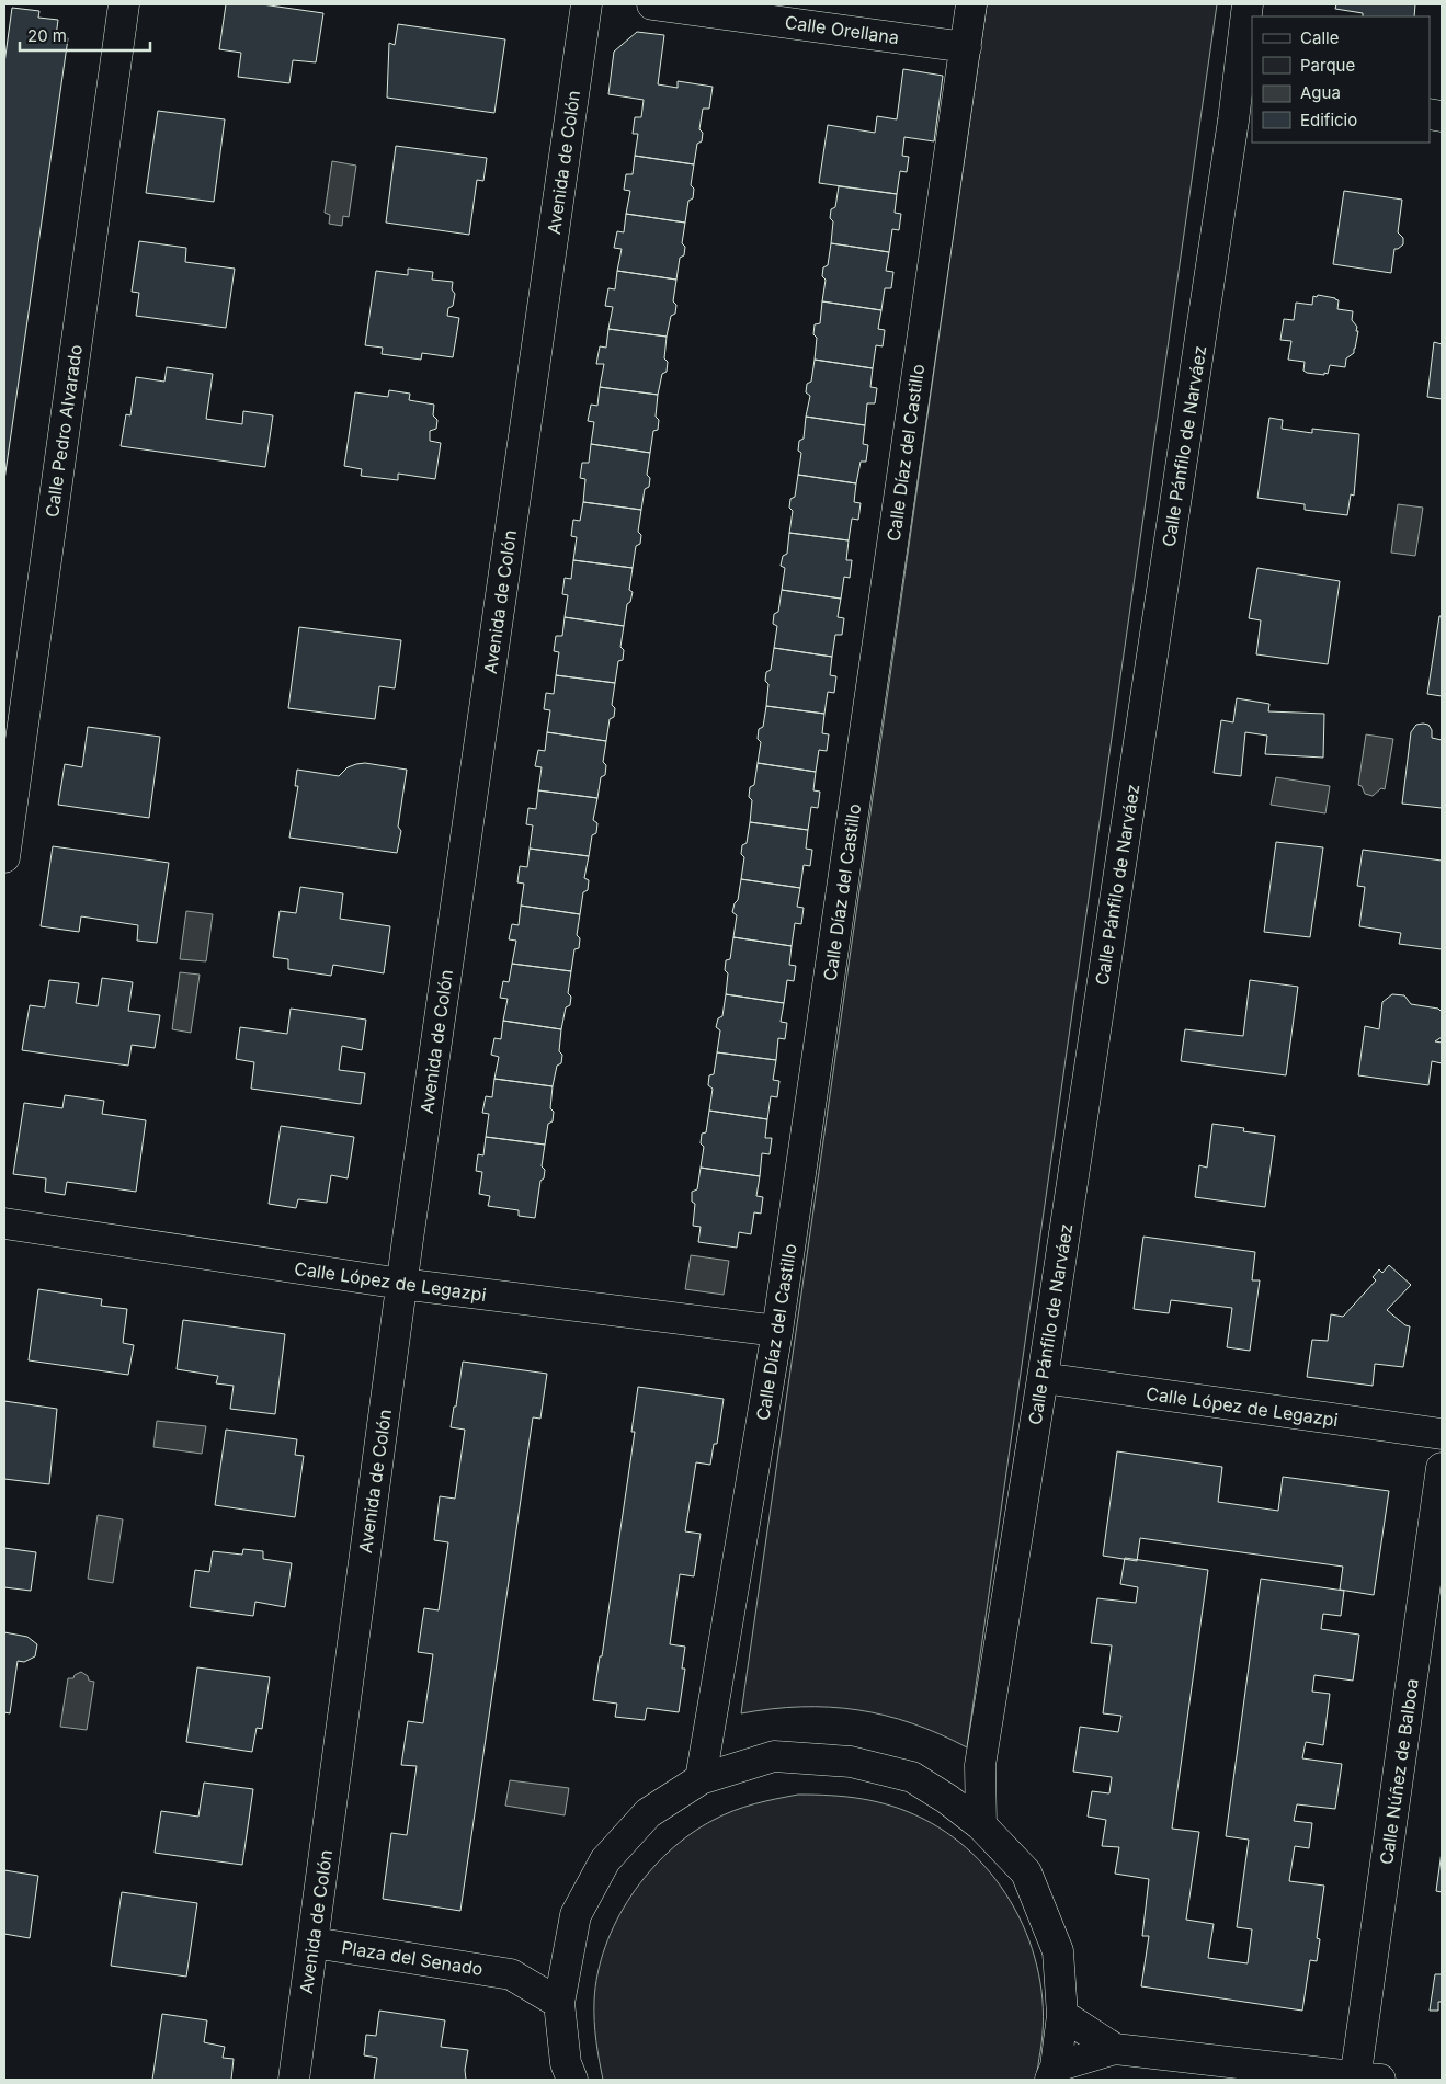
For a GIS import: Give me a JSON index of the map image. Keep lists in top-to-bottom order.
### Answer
{
  "streets": {
    "street": [
      "Calle Orellana",
      "Avenida de Colón",
      "Calle Pedro Alvarado",
      "Calle Pánfilo de Narváez",
      "Calle Díaz del Castillo",
      "Calle López de Legazpi",
      "Calle Núñez de Balboa",
      "Plaza del Senado"
    ]
  },
  "crossings": [
    ["Calle Orellana", "Calle Díaz del Castillo"],
    ["Avenida de Colón", "Calle López de Legazpi"],
    ["Avenida de Colón", "Plaza del Senado"],
    ["Calle Pánfilo de Narváez", "Calle López de Legazpi"],
    ["Calle Díaz del Castillo", "Calle López de Legazpi"]
  ],
  "legend": [
    "Calle",
    "Parque",
    "Agua",
    "Edificio"
  ],
  "scale_bar": "20 m"
}
